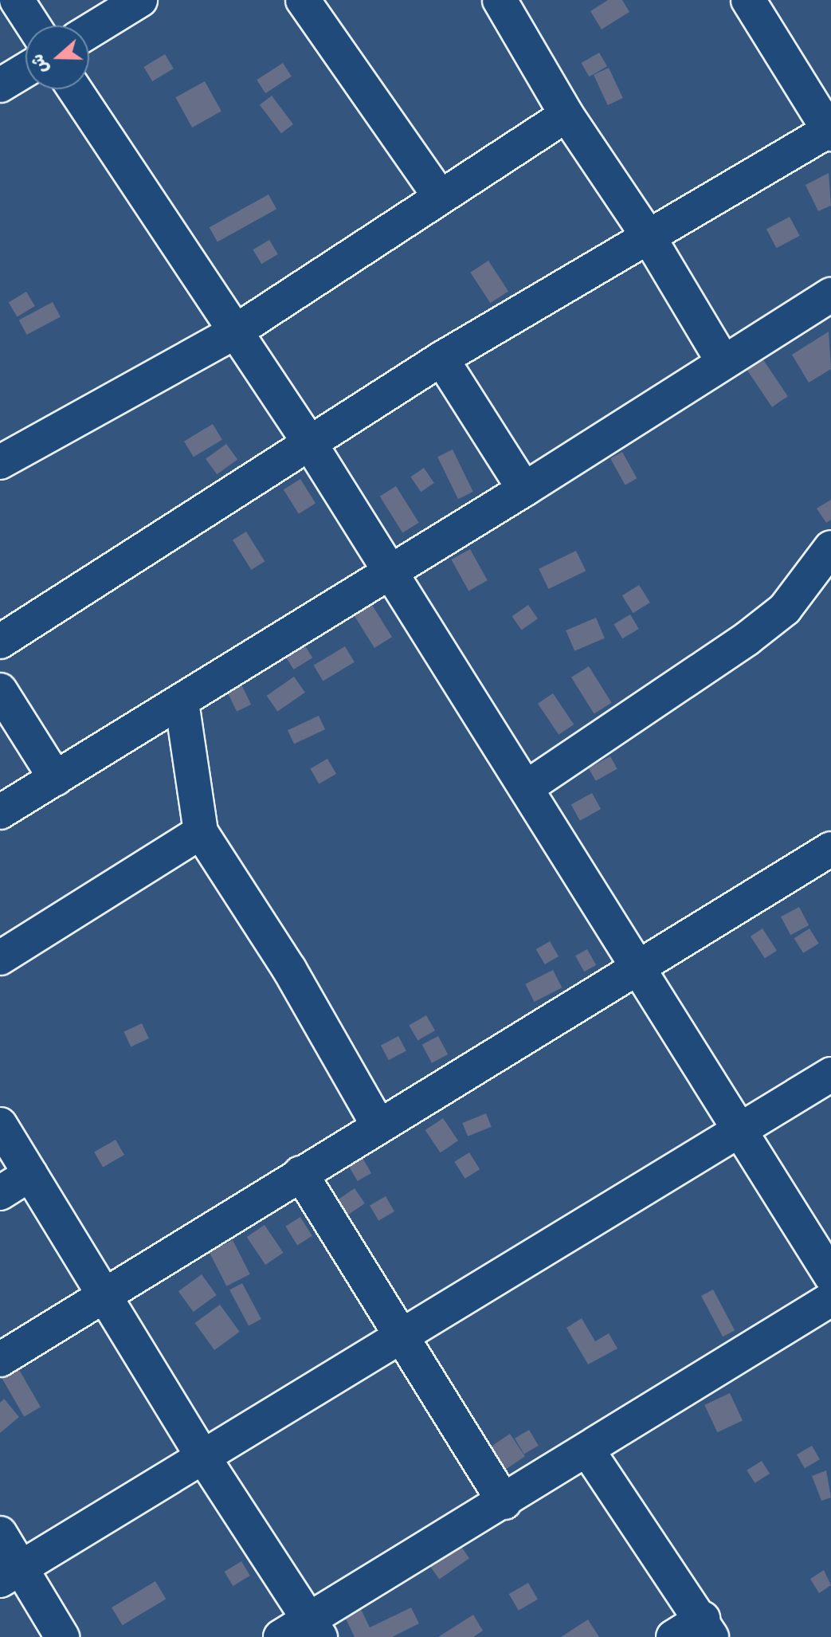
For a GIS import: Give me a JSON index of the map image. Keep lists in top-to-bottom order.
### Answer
{
  "north": "left"
}
